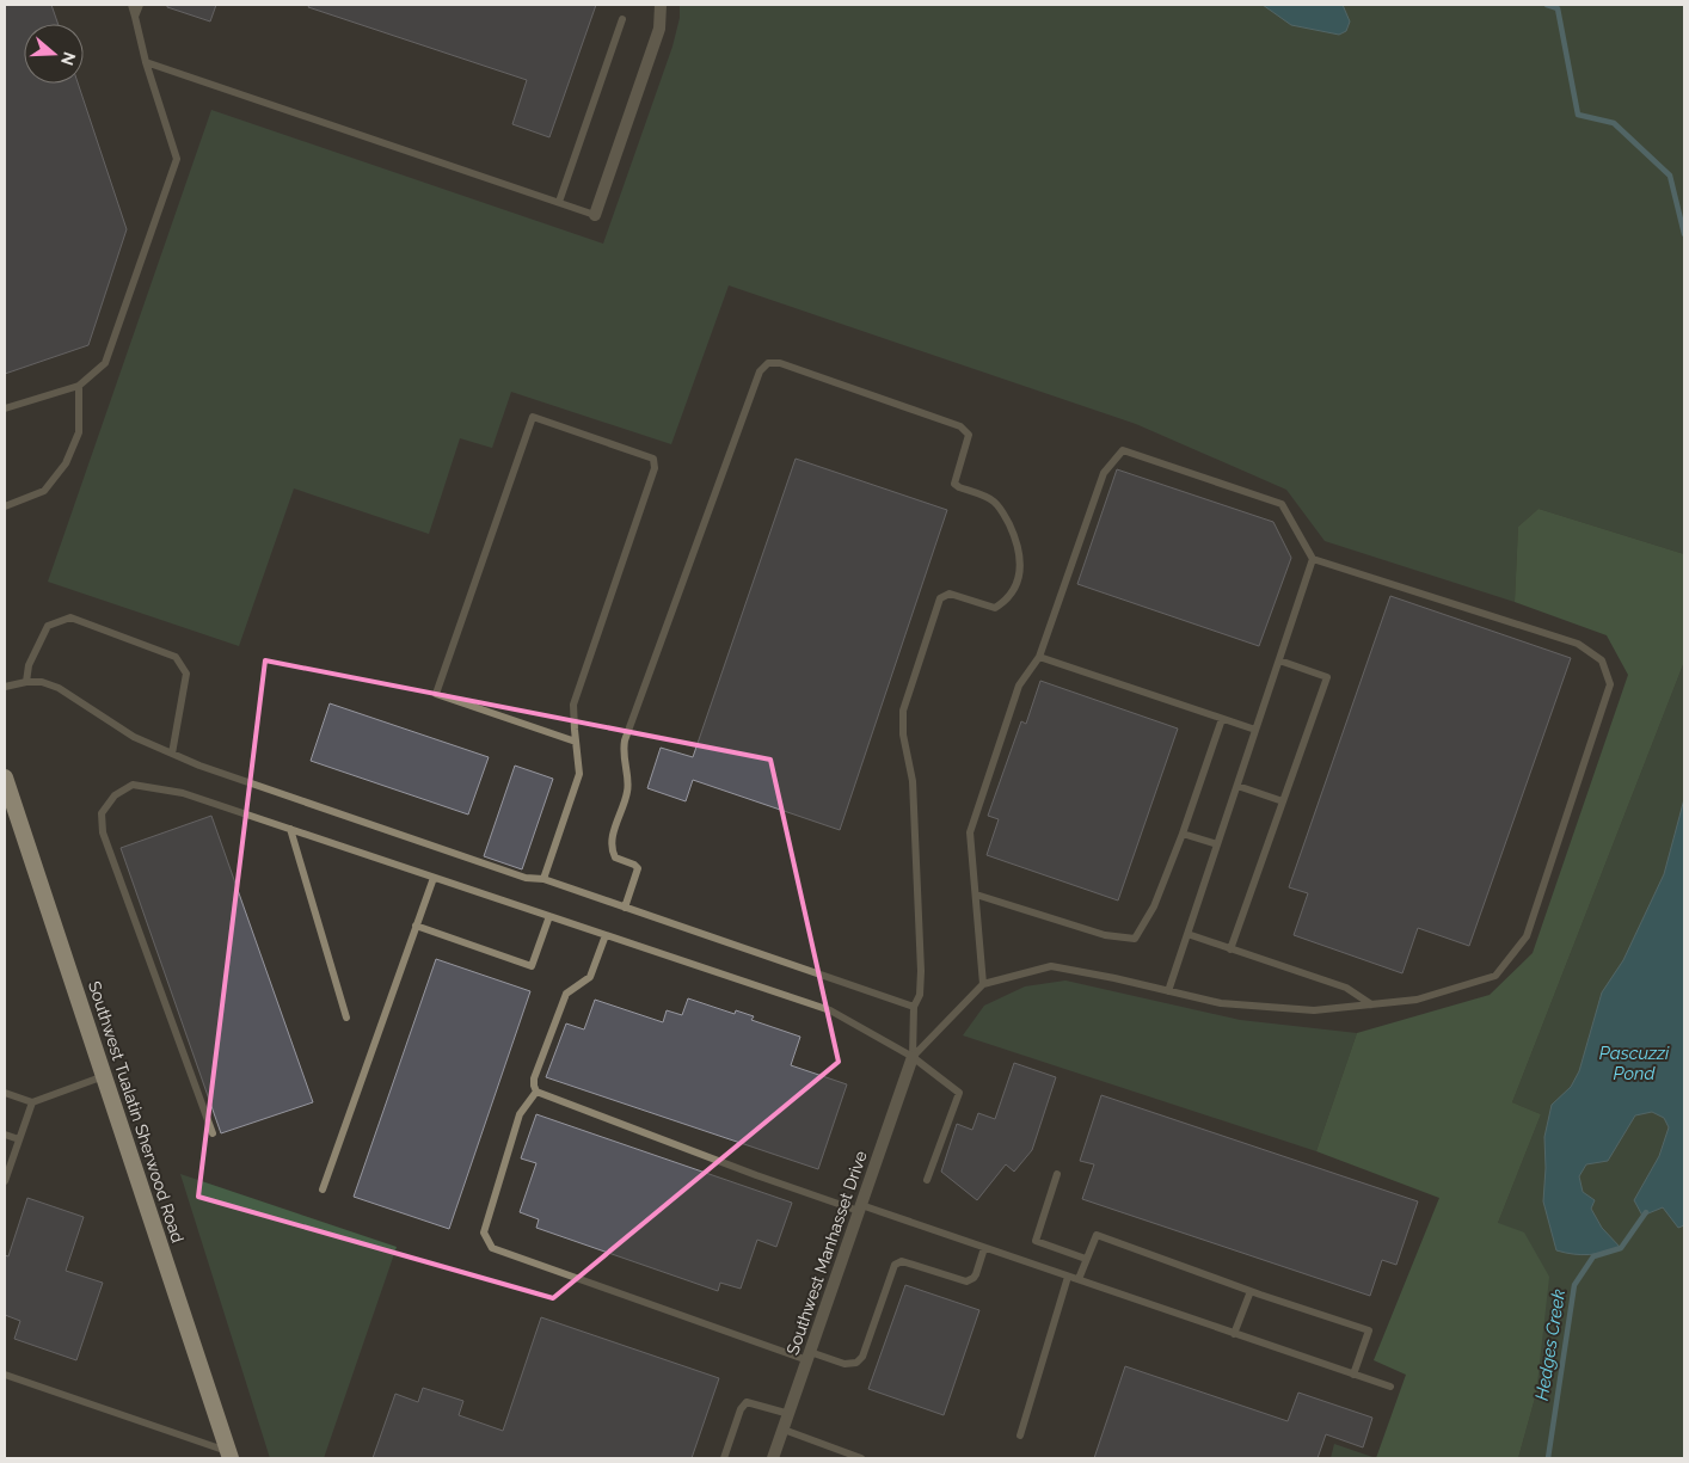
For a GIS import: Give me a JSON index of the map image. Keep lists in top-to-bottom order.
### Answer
{
  "streets": {
    "highway": ["Southwest Tualatin Sherwood Road"],
    "street": ["Southwest Manhasset Drive"]
  },
  "water": ["Pascuzzi Pond", "Hedges Creek"],
  "north": "right"
}
